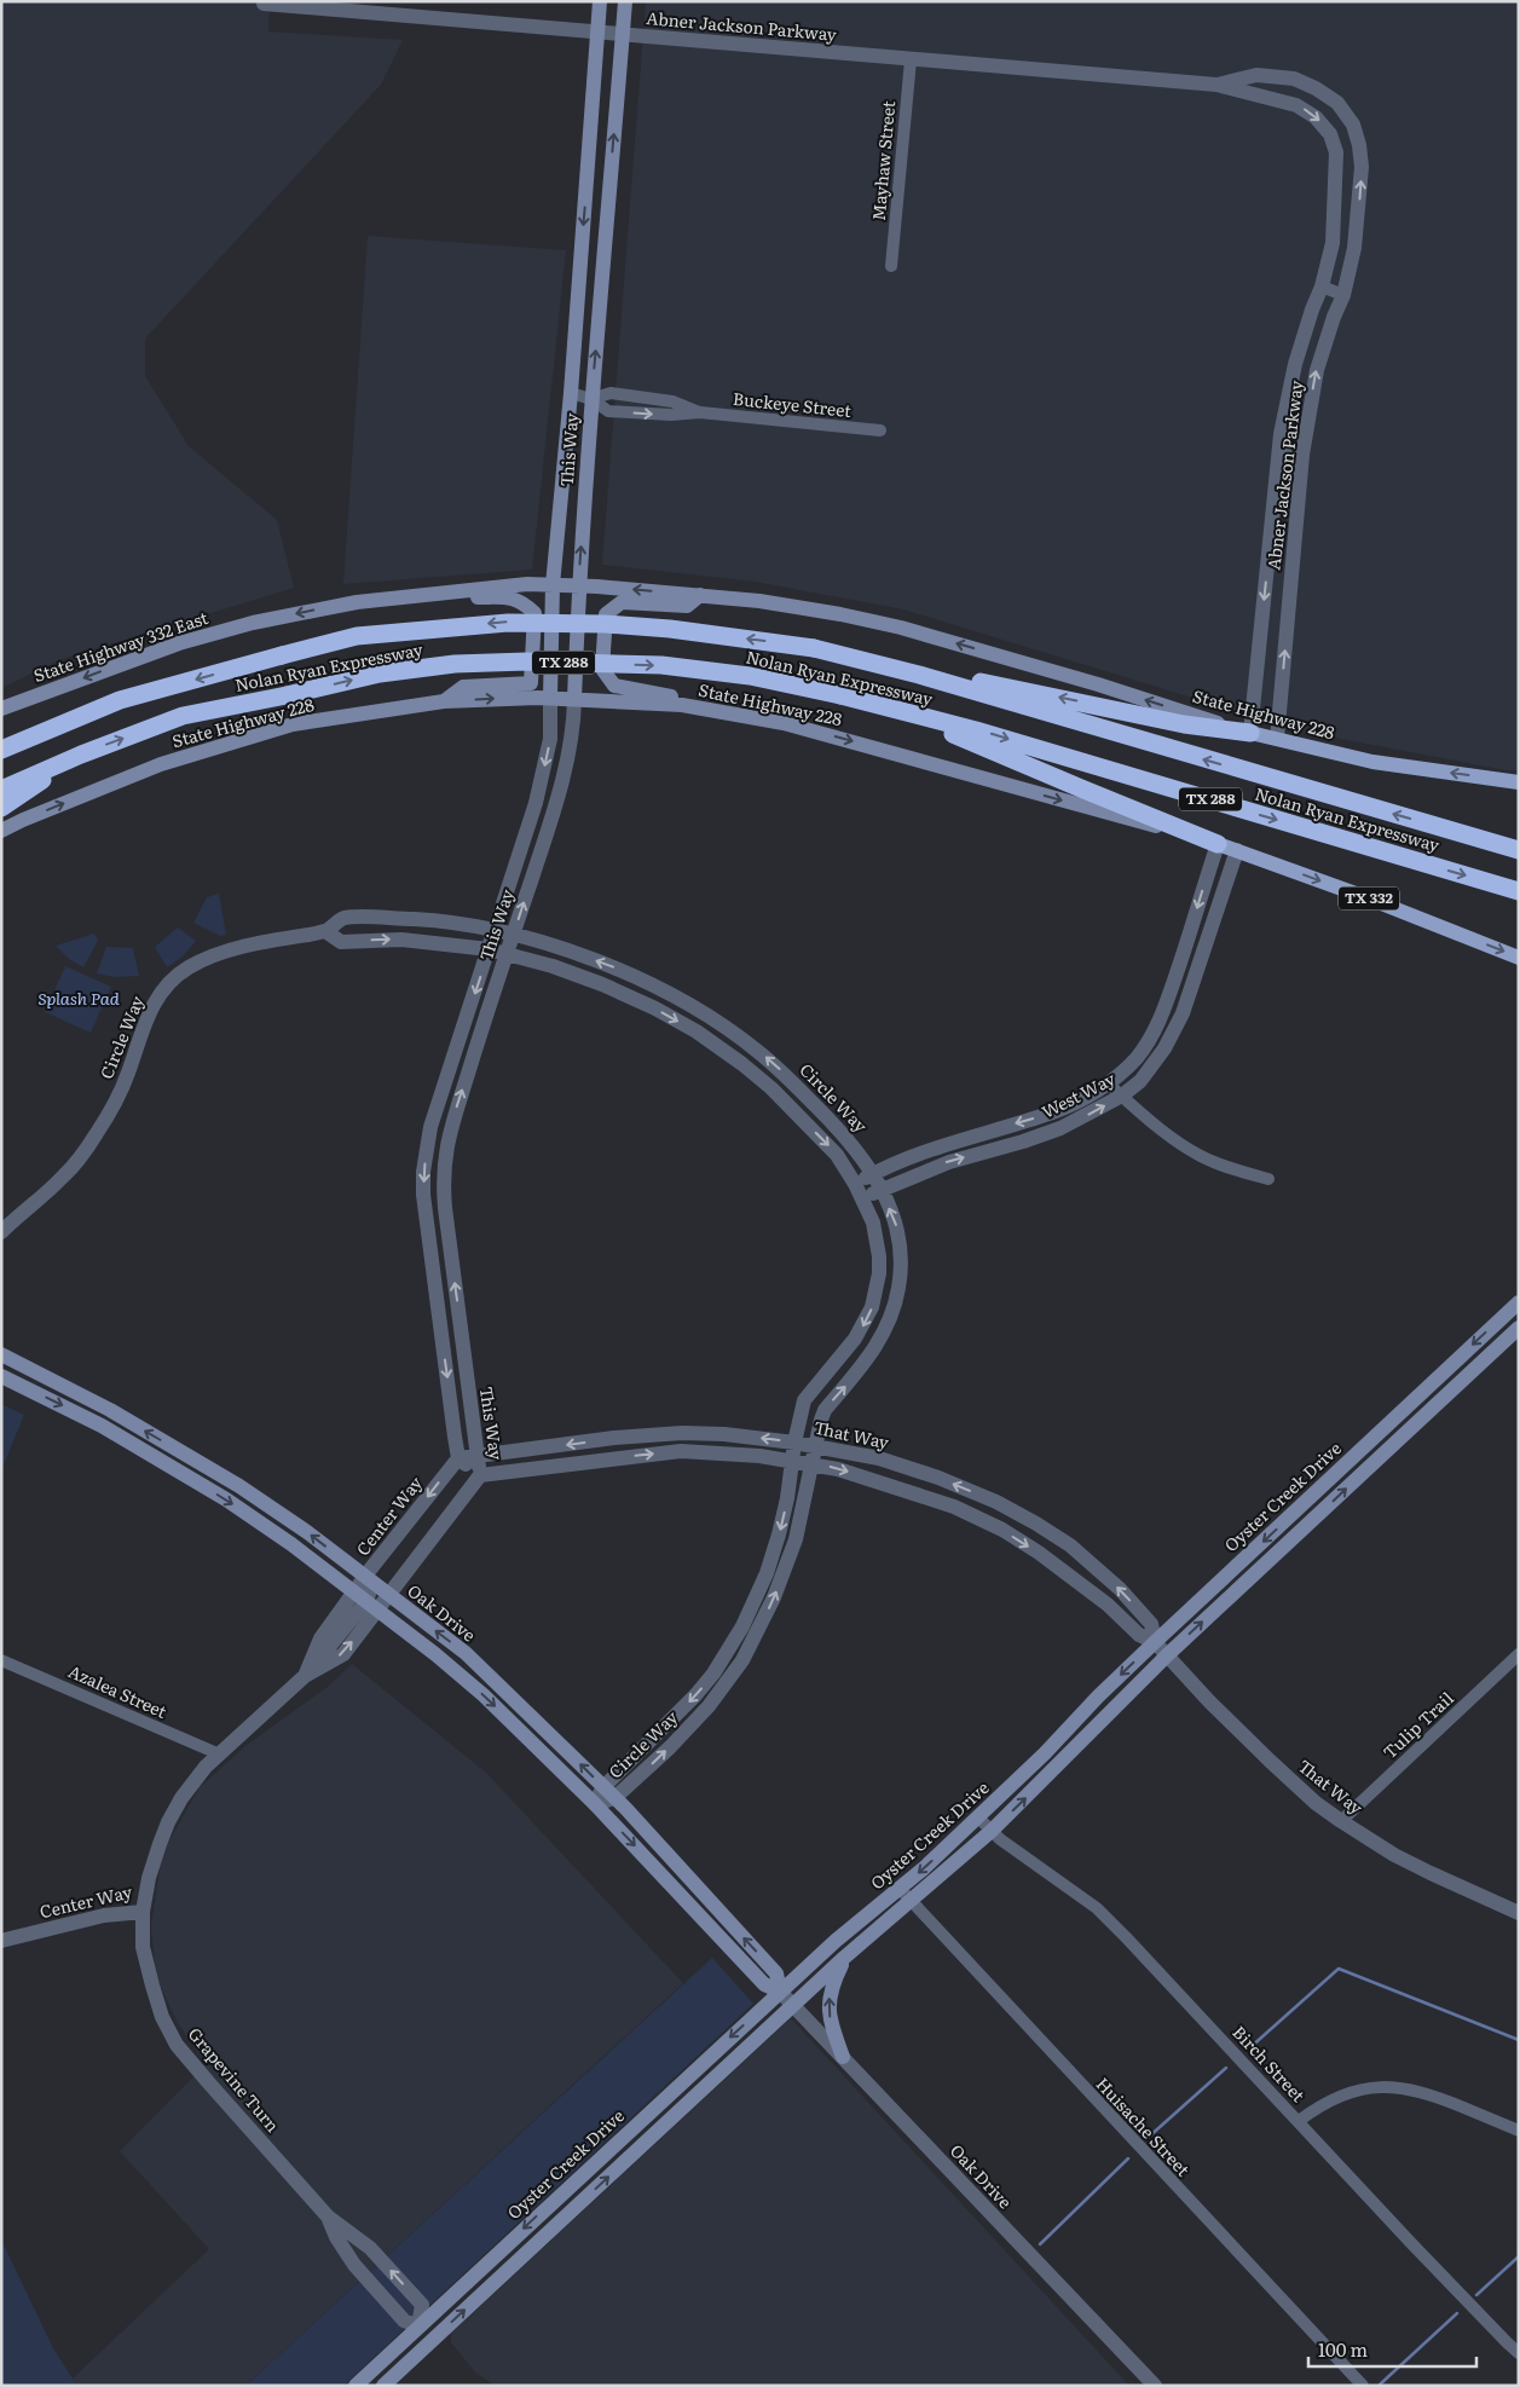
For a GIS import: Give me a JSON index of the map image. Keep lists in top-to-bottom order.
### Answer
{
  "streets": {
    "highway": ["TX 288", "Nolan Ryan Expressway"],
    "main road": [
      "This Way",
      "State Highway 332 East",
      "State Highway 228",
      "TX 332",
      "Oyster Creek Drive",
      "Oak Drive"
    ],
    "street": [
      "Abner Jackson Parkway",
      "Mayhaw Street",
      "Buckeye Street",
      "Circle Way",
      "West Way",
      "That Way",
      "Center Way",
      "Azalea Street",
      "Tulip Trail",
      "Birch Street",
      "Grapevine Turn",
      "Huisache Street"
    ]
  },
  "crossings": [
    ["Abner Jackson Parkway", "Mayhaw Street"],
    ["Abner Jackson Parkway", "This Way"],
    ["Abner Jackson Parkway", "State Highway 228"],
    ["Buckeye Street", "This Way"],
    ["This Way", "State Highway 228"],
    ["This Way", "Circle Way"],
    ["This Way", "That Way"],
    ["This Way", "Center Way"],
    ["State Highway 332 East", "State Highway 228"],
    ["State Highway 228", "West Way"],
    ["Circle Way", "West Way"],
    ["Circle Way", "That Way"],
    ["Circle Way", "Oak Drive"],
    ["That Way", "Oyster Creek Drive"],
    ["That Way", "Center Way"],
    ["That Way", "Tulip Trail"],
    ["Oyster Creek Drive", "Oak Drive"],
    ["Oyster Creek Drive", "Birch Street"],
    ["Oyster Creek Drive", "Grapevine Turn"],
    ["Oyster Creek Drive", "Huisache Street"],
    ["Center Way", "Oak Drive"],
    ["Center Way", "Azalea Street"],
    ["Center Way", "Grapevine Turn"]
  ],
  "one_way": ["State Highway 332 East"],
  "parks": ["Splash Pad"],
  "scale_bar": "100 m"
}
